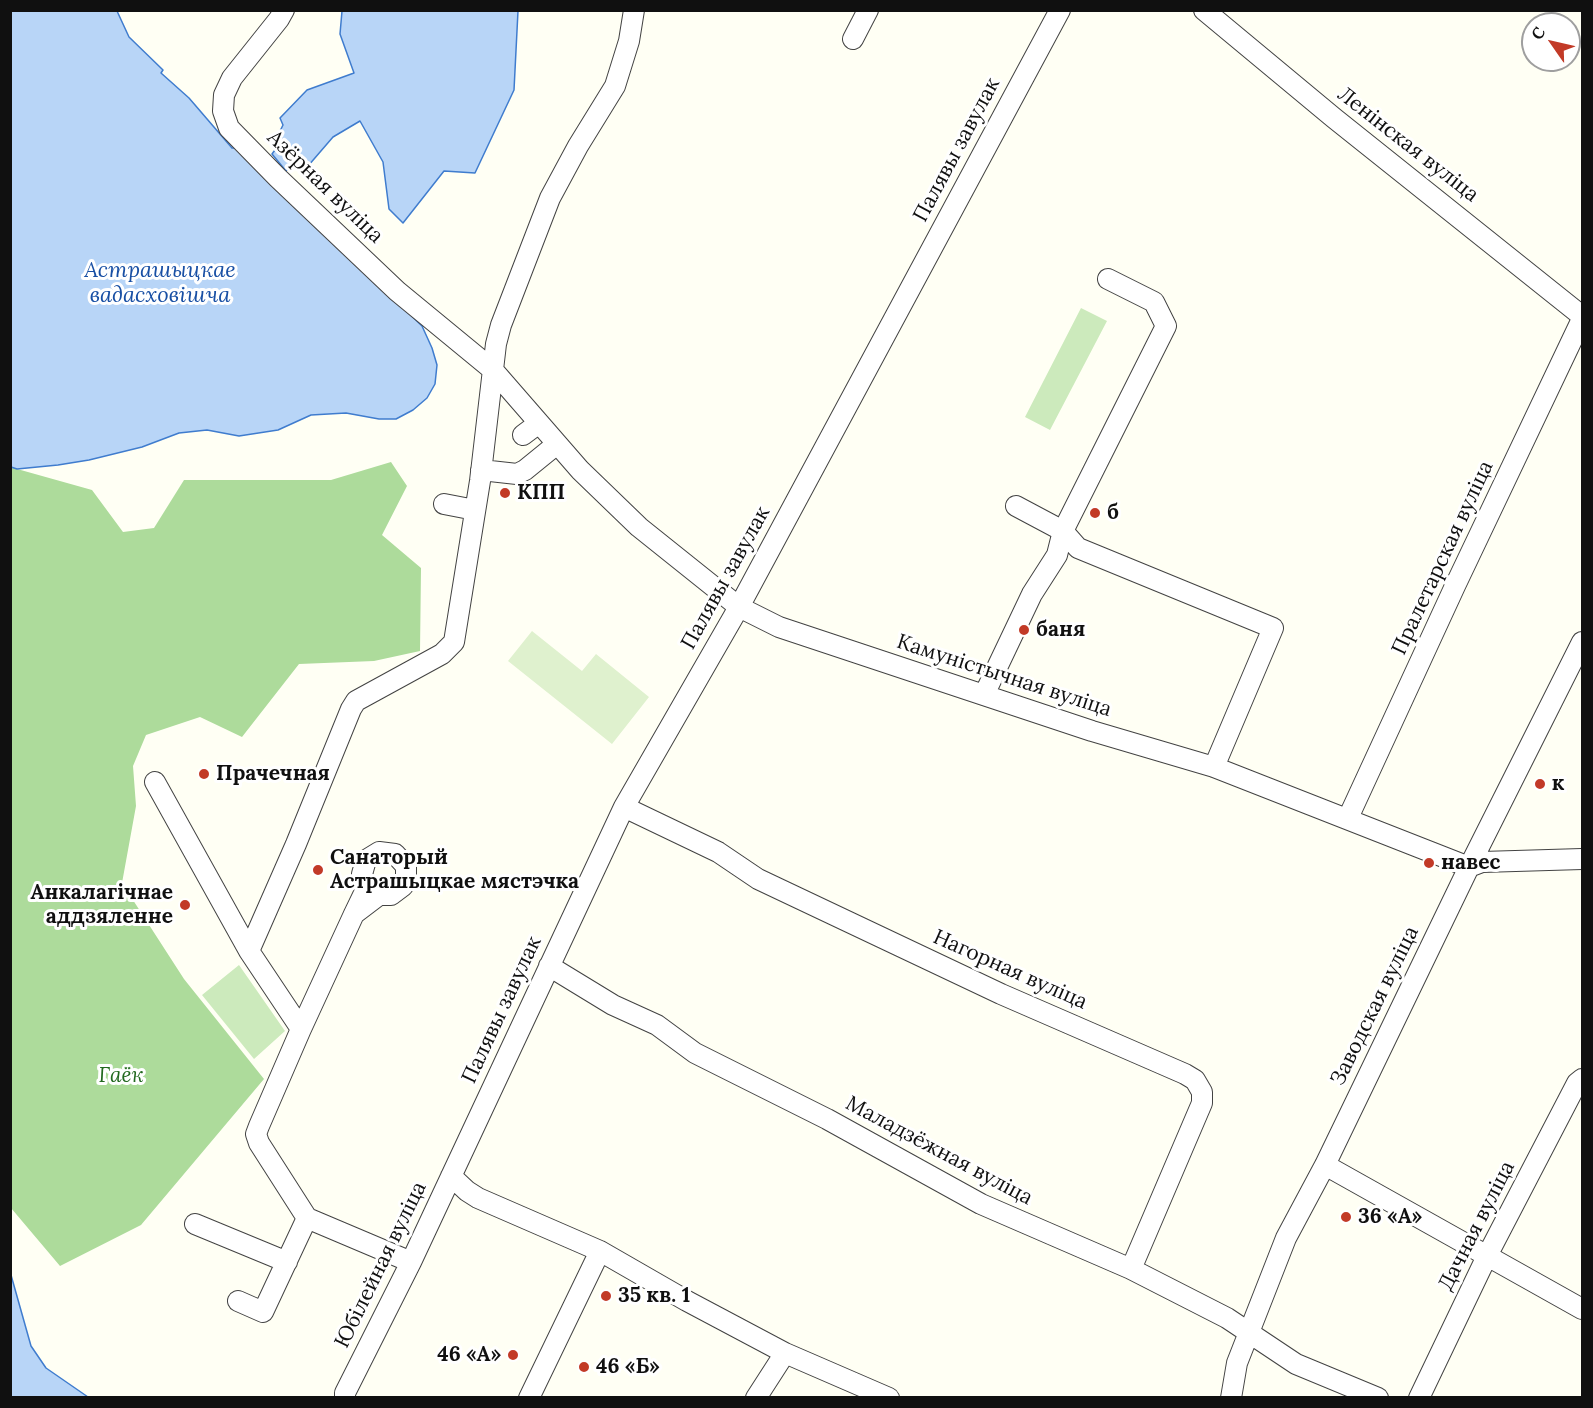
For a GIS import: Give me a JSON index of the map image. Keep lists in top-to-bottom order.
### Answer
{
  "streets": {
    "street": [
      "Ленінская вуліца",
      "Палявы завулак",
      "Азёрная вуліца",
      "Пралетарская вуліца",
      "Камуністычная вуліца",
      "Нагорная вуліца",
      "Заводская вуліца",
      "Маладзёжная вуліца",
      "Дачная вуліца",
      "Юбілейная вуліца"
    ]
  },
  "crossings": [
    ["Ленінская вуліца", "Пралетарская вуліца"],
    ["Палявы завулак", "Камуністычная вуліца"],
    ["Палявы завулак", "Нагорная вуліца"],
    ["Палявы завулак", "Маладзёжная вуліца"],
    ["Палявы завулак", "Юбілейная вуліца"],
    ["Азёрная вуліца", "Камуністычная вуліца"],
    ["Пралетарская вуліца", "Камуністычная вуліца"],
    ["Камуністычная вуліца", "Заводская вуліца"],
    ["Нагорная вуліца", "Маладзёжная вуліца"],
    ["Заводская вуліца", "Маладзёжная вуліца"]
  ],
  "water": ["Астрашыцкае вадасховішча"],
  "parks": ["Гаёк"],
  "places": [
    "КПП",
    "б",
    "баня",
    "Прачечная",
    "к",
    "навес",
    "Санаторый Астрашыцкае мястэчка",
    "Анкалагічнае аддзяленне",
    "36 «А»",
    "35 кв. 1",
    "46 «А»",
    "46 «Б»"
  ],
  "north": "top left"
}
